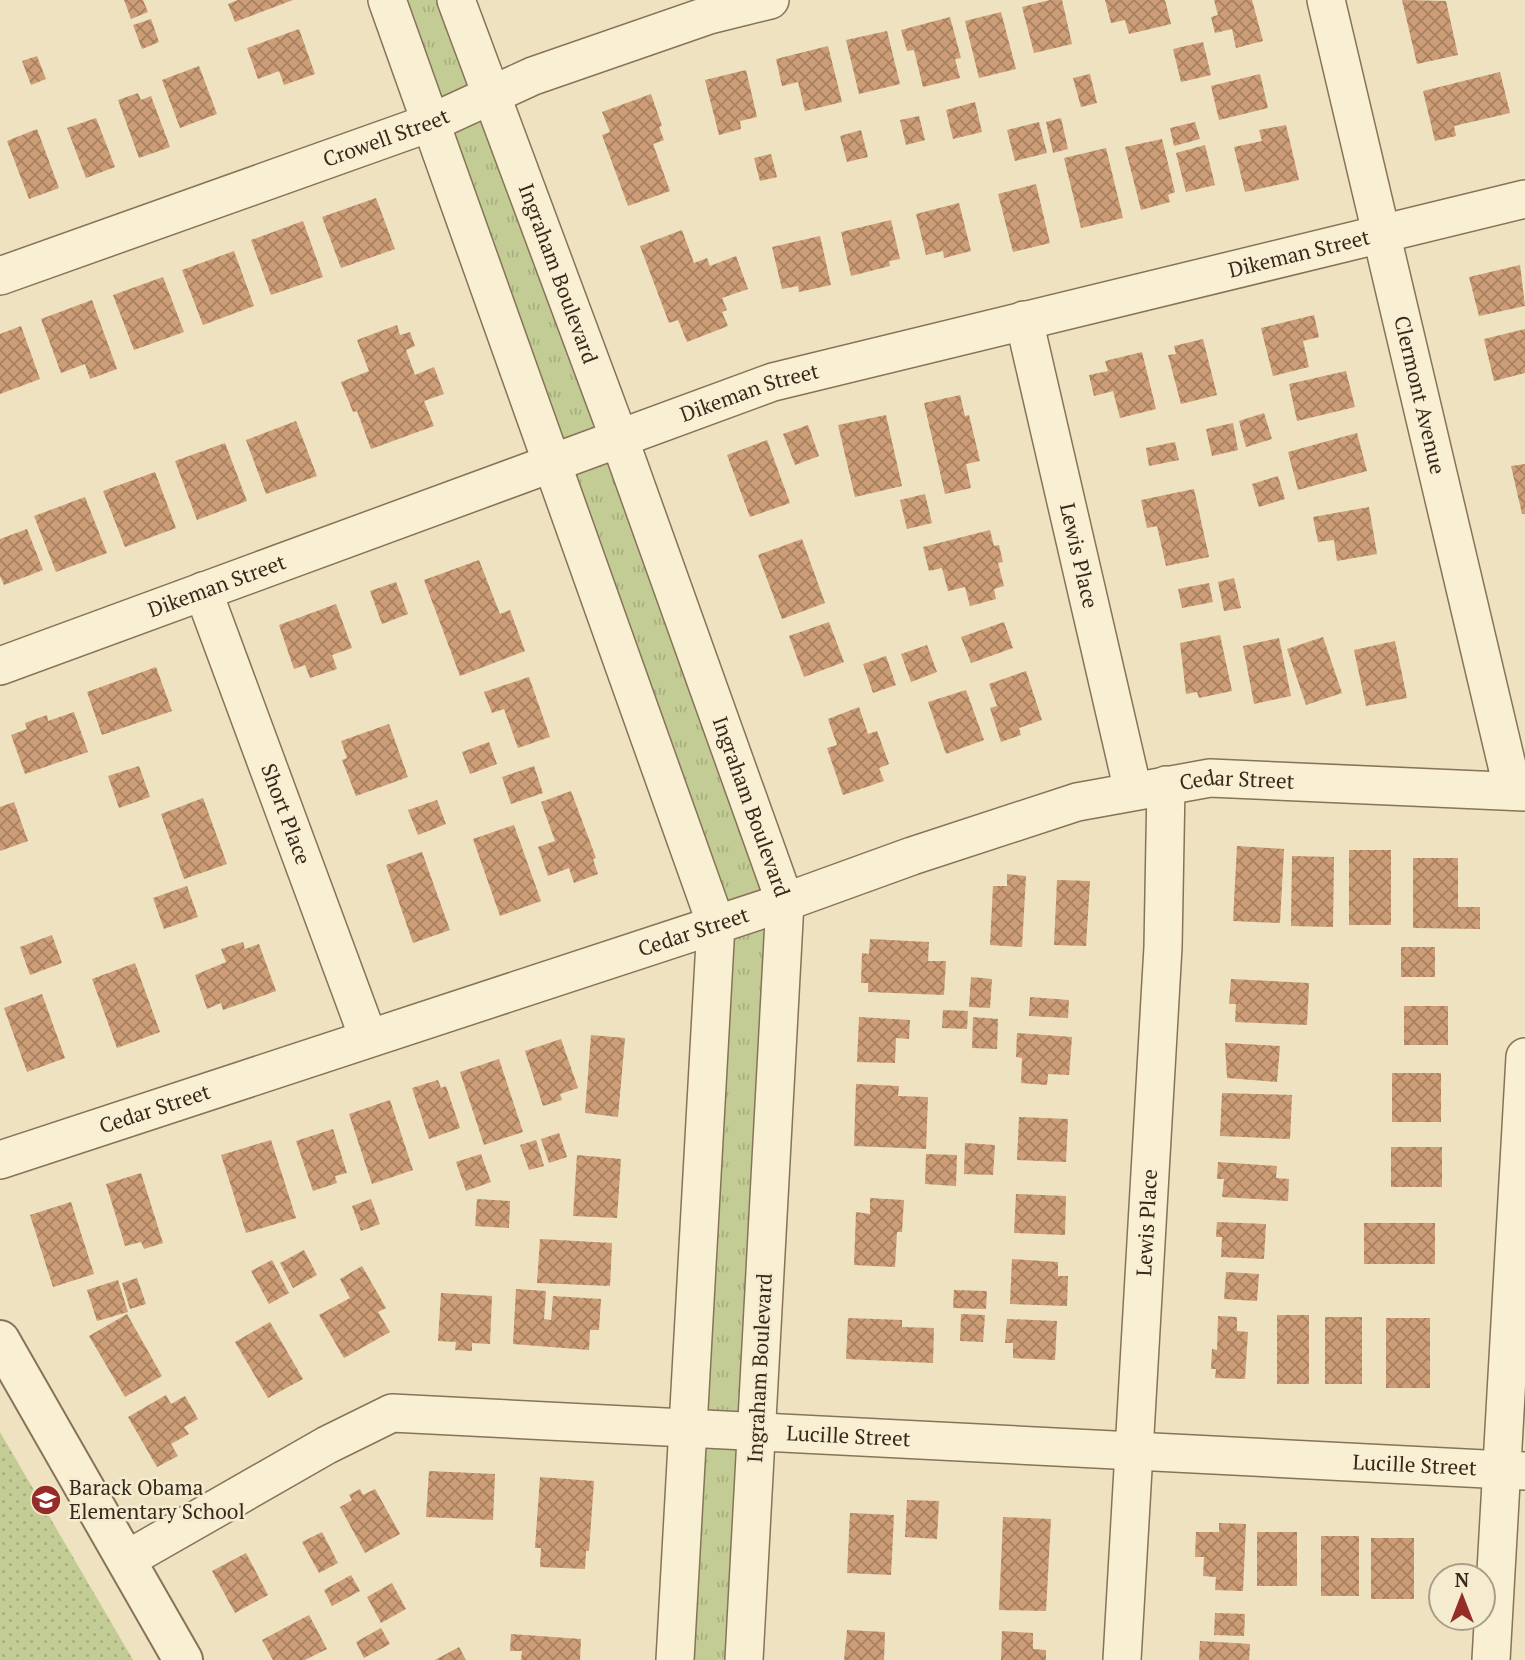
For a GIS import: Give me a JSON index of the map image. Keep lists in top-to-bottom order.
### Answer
{
  "streets": {
    "street": [
      "Crowell Street",
      "Dikeman Street",
      "Ingraham Boulevard",
      "Clermont Avenue",
      "Lewis Place",
      "Cedar Street",
      "Short Place",
      "Lucille Street"
    ]
  },
  "crossings": [
    ["Crowell Street", "Ingraham Boulevard"],
    ["Dikeman Street", "Ingraham Boulevard"],
    ["Dikeman Street", "Clermont Avenue"],
    ["Dikeman Street", "Lewis Place"],
    ["Dikeman Street", "Short Place"],
    ["Ingraham Boulevard", "Cedar Street"],
    ["Ingraham Boulevard", "Lucille Street"],
    ["Clermont Avenue", "Cedar Street"],
    ["Lewis Place", "Cedar Street"],
    ["Lewis Place", "Lucille Street"],
    ["Cedar Street", "Short Place"]
  ],
  "places": {
    "school or university": ["Barack Obama Elementary School"]
  },
  "north": "top"
}
